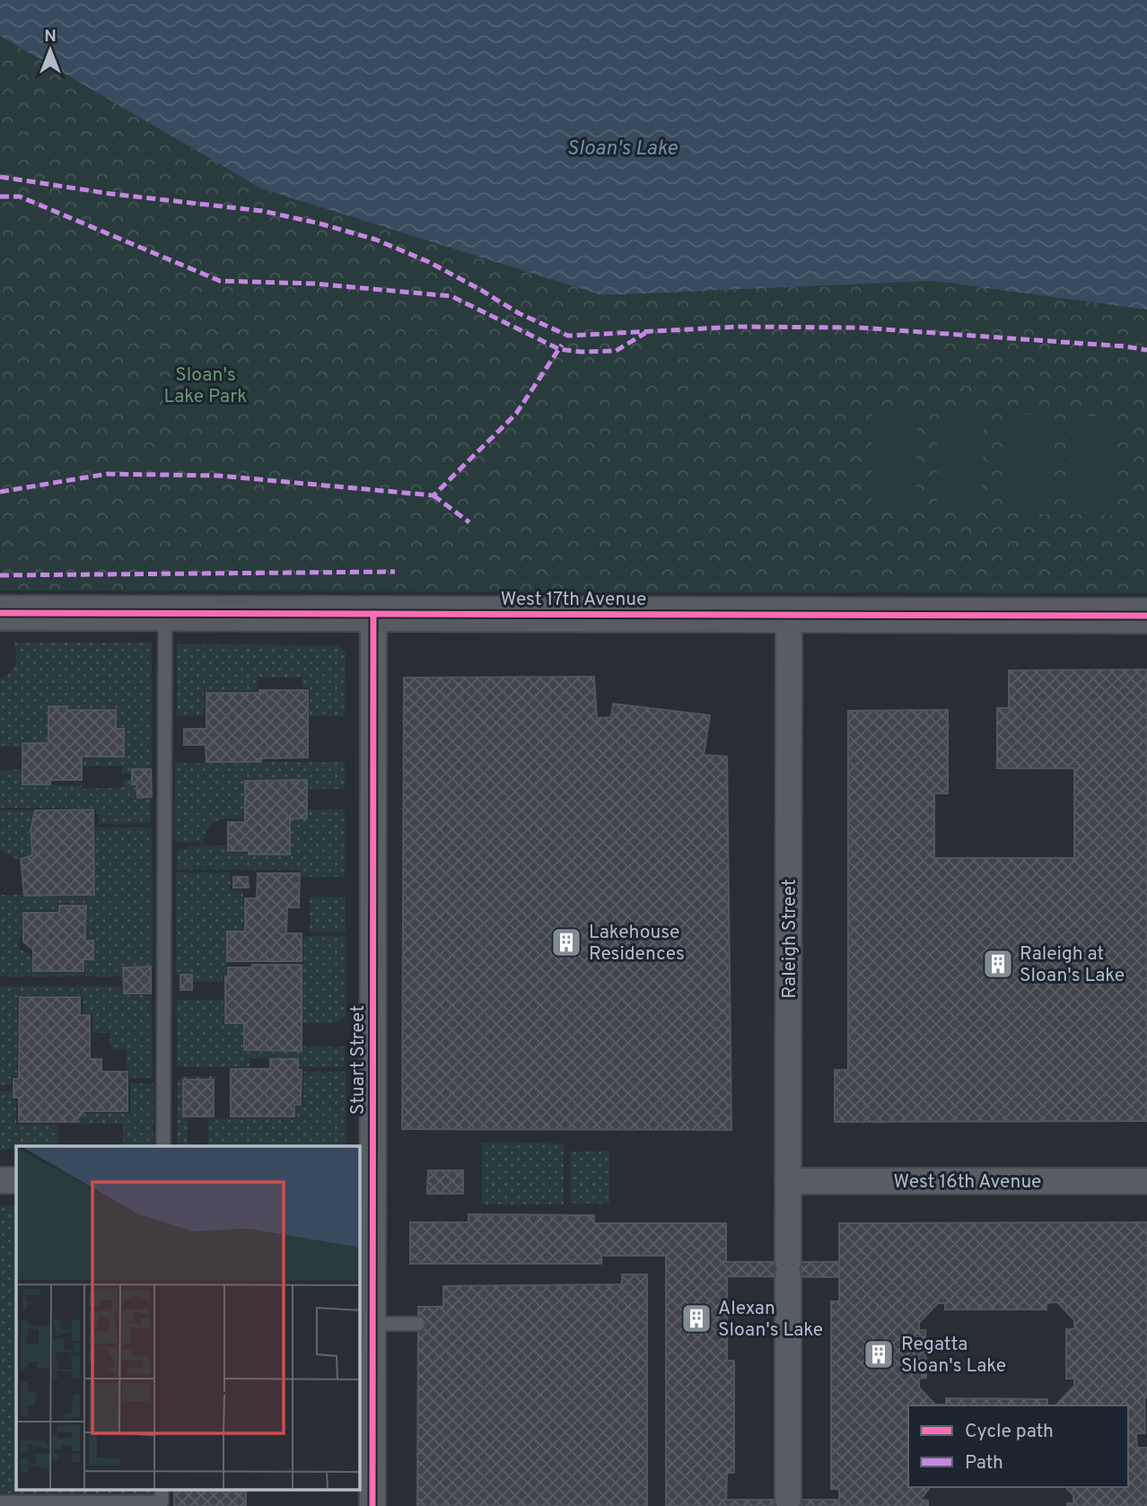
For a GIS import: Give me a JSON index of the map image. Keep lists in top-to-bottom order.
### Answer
{
  "streets": {
    "street": [
      "West 17th Avenue",
      "Raleigh Street",
      "Stuart Street",
      "West 16th Avenue"
    ]
  },
  "crossings": [
    ["West 17th Avenue", "Raleigh Street"],
    ["West 17th Avenue", "Stuart Street"],
    ["Raleigh Street", "West 16th Avenue"]
  ],
  "water": ["Sloan's Lake"],
  "parks": ["Sloan's Lake Park"],
  "places": {
    "building": [
      "Lakehouse Residences",
      "Raleigh at Sloan's Lake",
      "Alexan Sloan's Lake",
      "Regatta Sloan's Lake"
    ]
  },
  "legend": ["Cycle path", "Path"],
  "north": "top"
}
